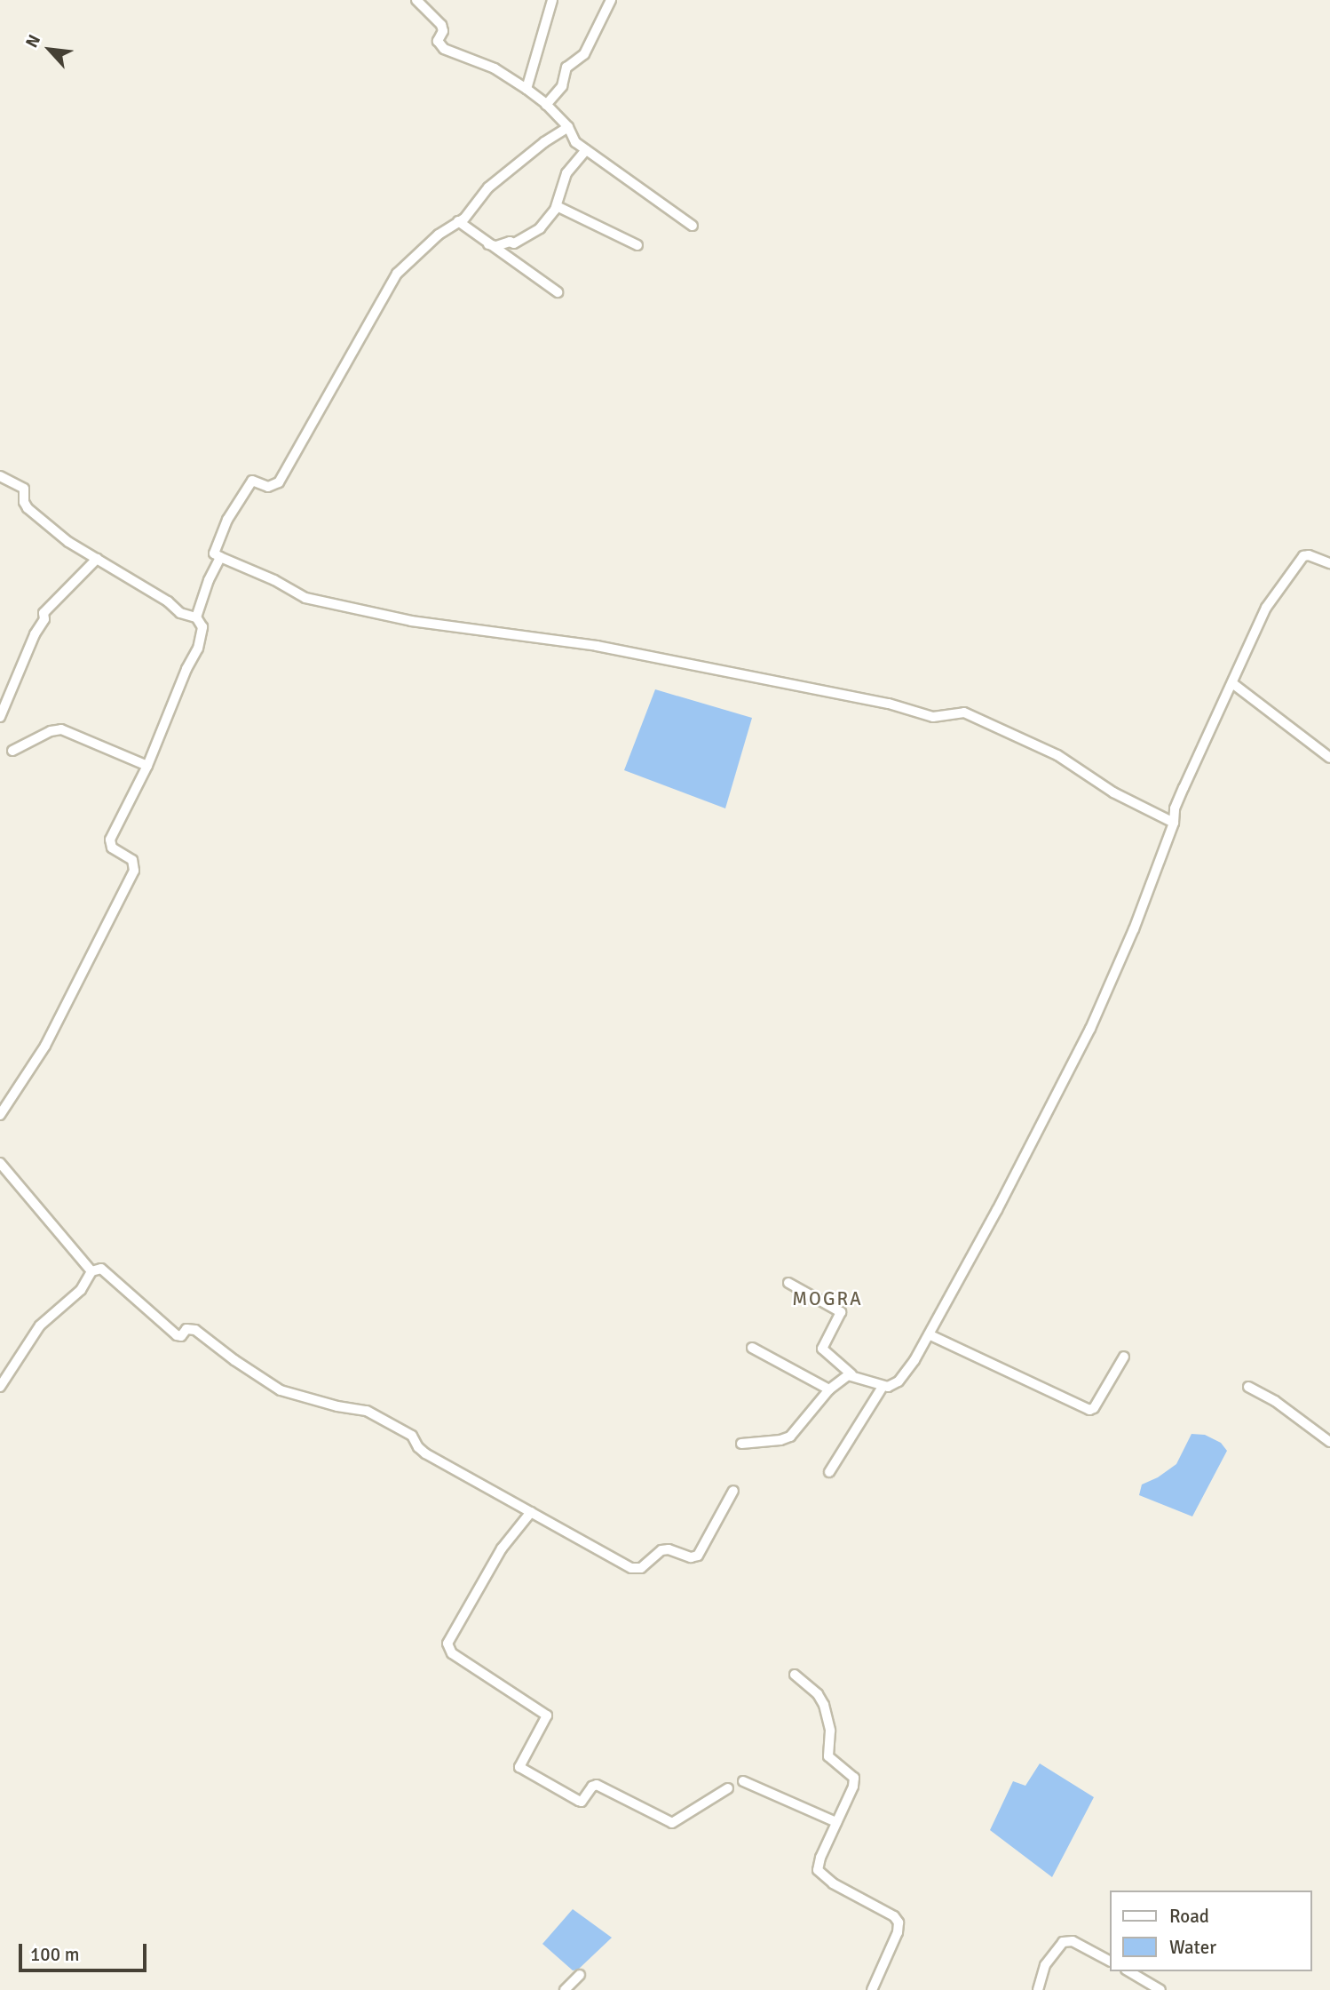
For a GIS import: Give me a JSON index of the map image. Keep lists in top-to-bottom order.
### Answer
{
  "districts": ["MOGRA"],
  "legend": ["Road", "Water"],
  "scale_bar": "100 m",
  "north": "top left"
}
